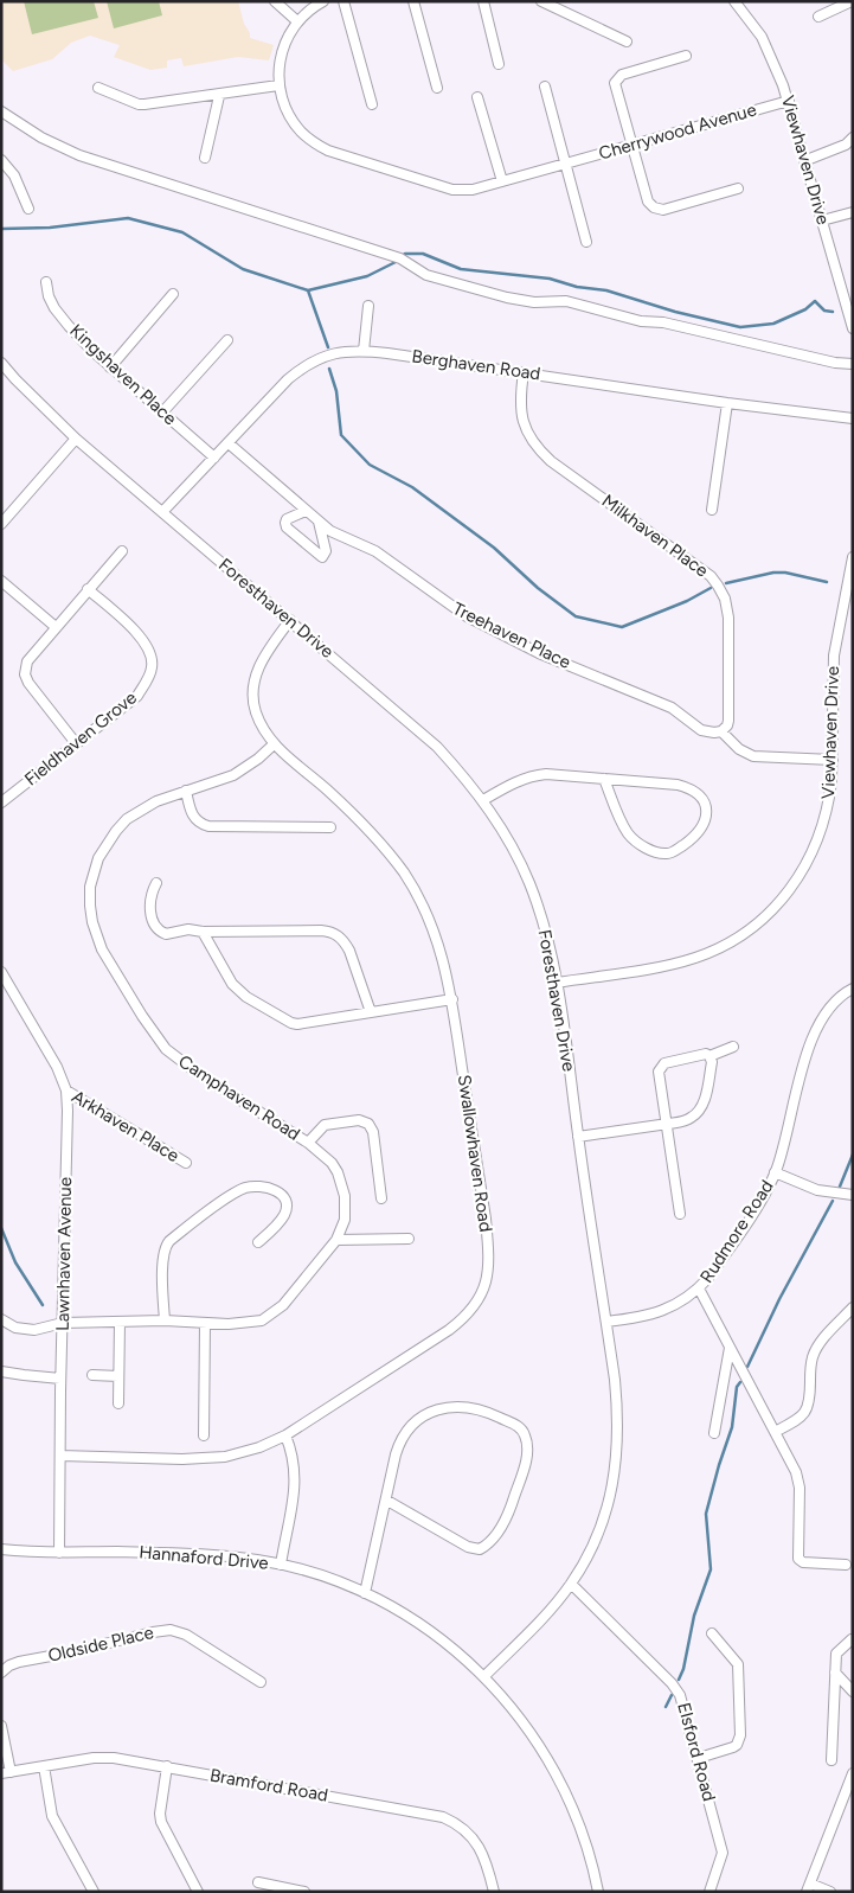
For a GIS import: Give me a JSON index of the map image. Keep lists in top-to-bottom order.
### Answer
{
  "streets": {
    "street": [
      "Cherrywood Avenue",
      "Viewhaven Drive",
      "Berghaven Road",
      "Kingshaven Place",
      "Milkhaven Place",
      "Foresthaven Drive",
      "Treehaven Place",
      "Fieldhaven Grove",
      "Camphaven Road",
      "Arkhaven Place",
      "Swallowhaven Road",
      "Rudmore Road",
      "Lawnhaven Avenue",
      "Hannaford Drive",
      "Oldside Place",
      "Elsford Road",
      "Bramford Road"
    ]
  },
  "crossings": [
    ["Cherrywood Avenue", "Viewhaven Drive"],
    ["Viewhaven Drive", "Foresthaven Drive"],
    ["Berghaven Road", "Kingshaven Place"],
    ["Berghaven Road", "Milkhaven Place"],
    ["Berghaven Road", "Foresthaven Drive"],
    ["Berghaven Road", "Treehaven Place"],
    ["Milkhaven Place", "Treehaven Place"],
    ["Foresthaven Drive", "Swallowhaven Road"],
    ["Foresthaven Drive", "Rudmore Road"],
    ["Foresthaven Drive", "Hannaford Drive"],
    ["Foresthaven Drive", "Elsford Road"],
    ["Camphaven Road", "Swallowhaven Road"],
    ["Camphaven Road", "Lawnhaven Avenue"],
    ["Arkhaven Place", "Lawnhaven Avenue"],
    ["Swallowhaven Road", "Lawnhaven Avenue"],
    ["Lawnhaven Avenue", "Hannaford Drive"]
  ]
}
